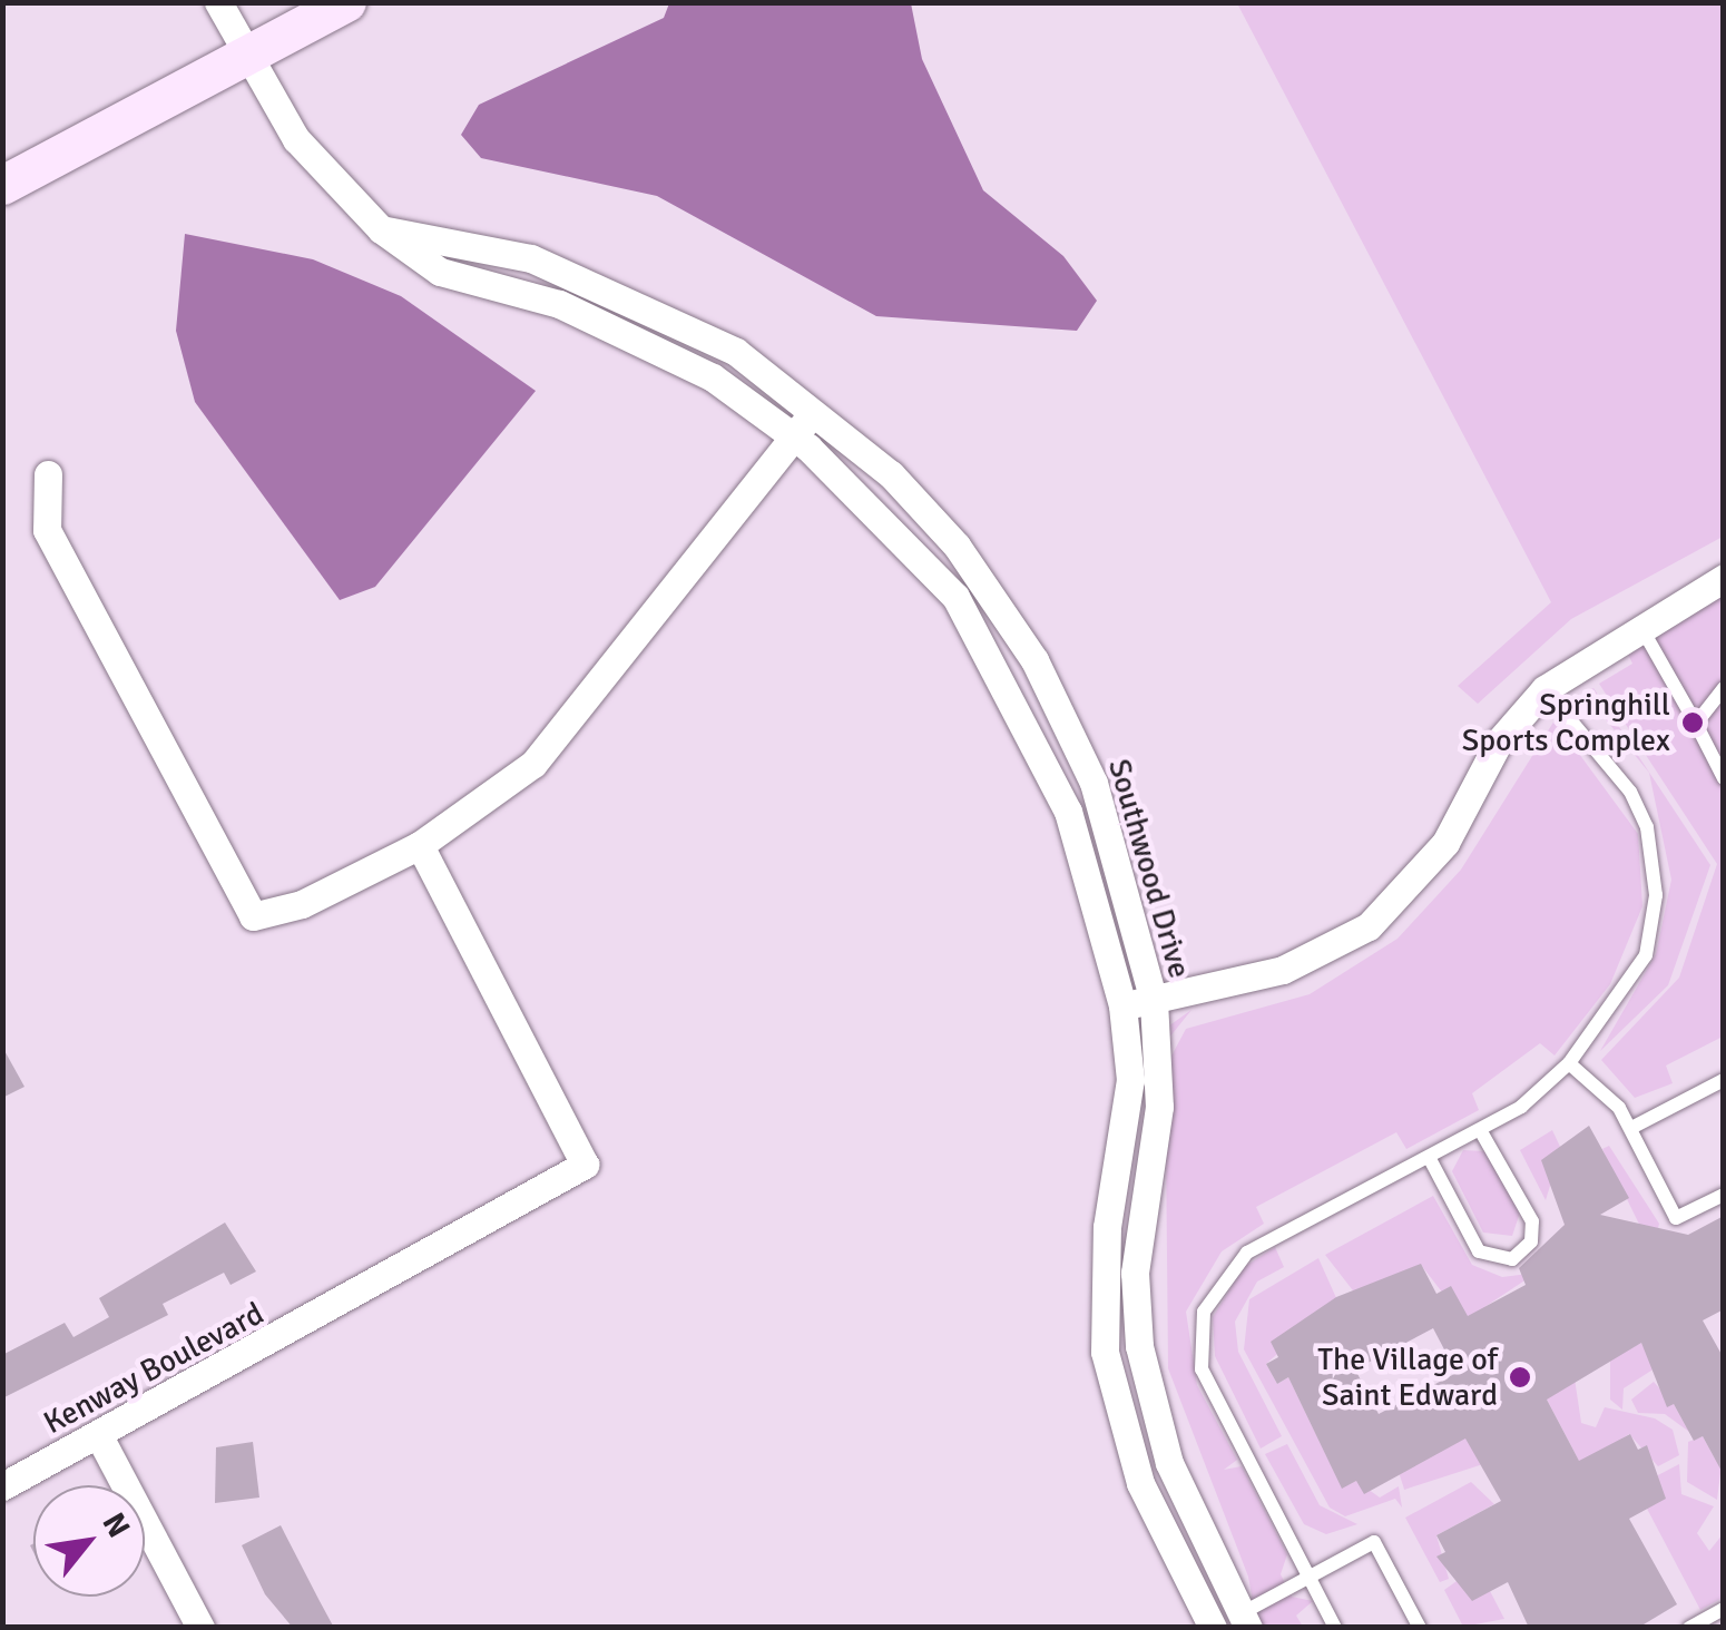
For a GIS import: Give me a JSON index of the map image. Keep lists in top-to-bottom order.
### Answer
{
  "streets": {
    "street": ["Southwood Drive", "Kenway Boulevard"]
  },
  "places": ["Springhill Sports Complex", "The Village of Saint Edward"],
  "north": "top right"
}
